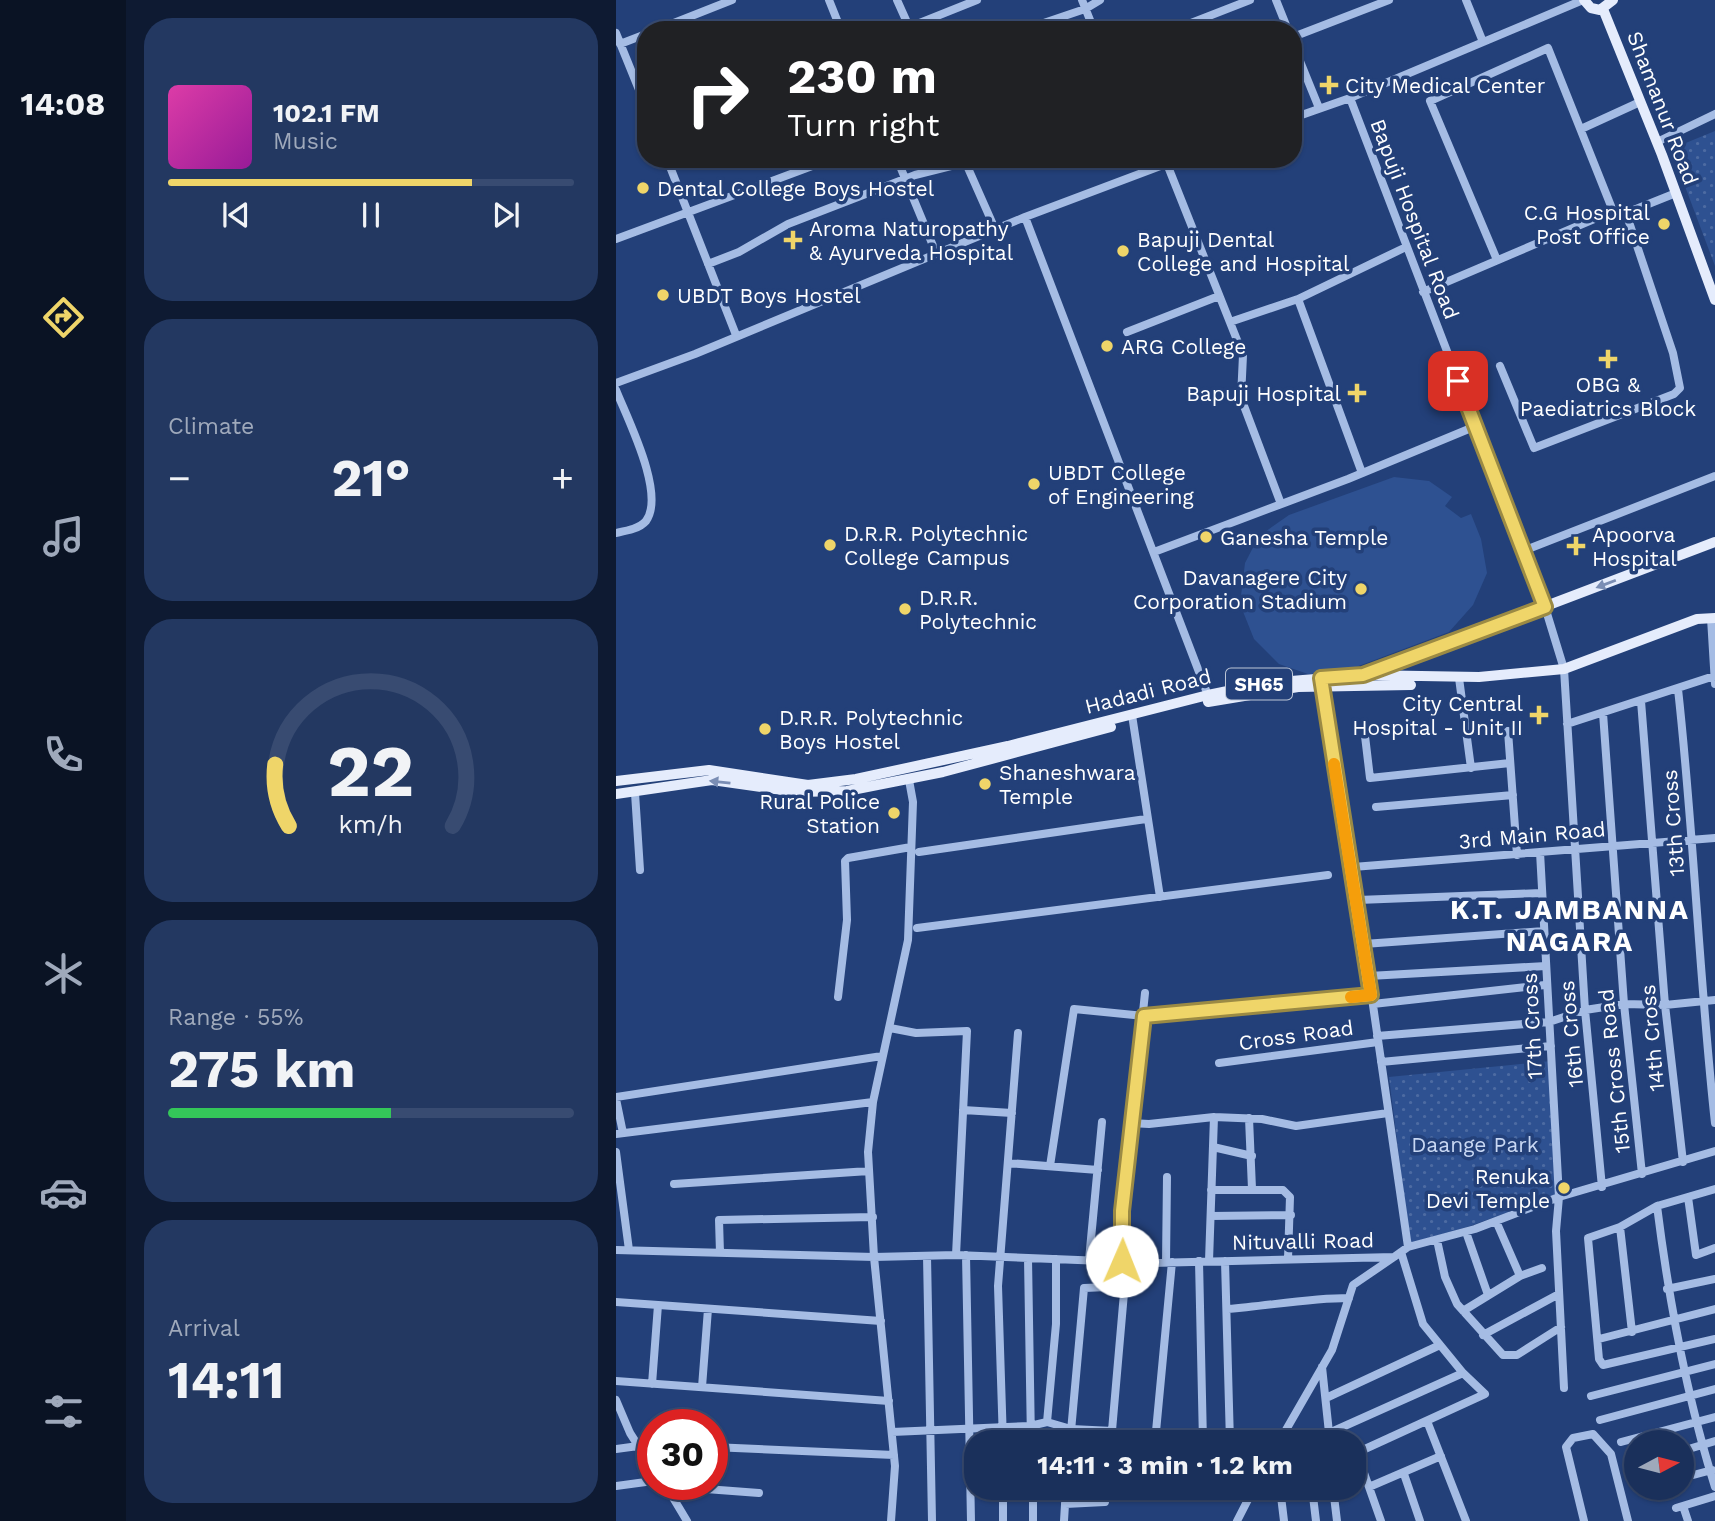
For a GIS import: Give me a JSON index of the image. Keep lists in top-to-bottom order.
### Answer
{
  "streets": {
    "main road": ["Shamanur Road", "SH65", "Hadadi Road"],
    "street": [
      "Bapuji Hospital Road",
      "13th Cross",
      "3rd Main Road",
      "17th Cross",
      "16th Cross",
      "Cross Road",
      "14th Cross",
      "15th Cross Road",
      "Nituvalli Road"
    ]
  },
  "crossings": [
    ["Bapuji Hospital Road", "Hadadi Road"],
    ["Bapuji Hospital Road", "16th Cross"],
    ["Hadadi Road", "16th Cross"],
    ["13th Cross", "3rd Main Road"],
    ["13th Cross", "Cross Road"],
    ["3rd Main Road", "17th Cross"],
    ["3rd Main Road", "16th Cross"],
    ["3rd Main Road", "14th Cross"],
    ["3rd Main Road", "15th Cross Road"],
    ["17th Cross", "Cross Road"],
    ["17th Cross", "Nituvalli Road"],
    ["16th Cross", "Cross Road"],
    ["16th Cross", "Nituvalli Road"],
    ["Cross Road", "14th Cross"],
    ["Cross Road", "15th Cross Road"],
    ["14th Cross", "Nituvalli Road"],
    ["15th Cross Road", "Nituvalli Road"]
  ],
  "districts": ["K.T. JAMBANNA NAGARA"],
  "parks": ["Daange Park"],
  "places": {
    "health": [
      "City Medical Center",
      "Aroma Naturopathy & Ayurveda Hospital",
      "OBG & Paediatrics Block",
      "Bapuji Hospital",
      "Apoorva Hospital",
      "City Central Hospital - Unit II"
    ],
    "other": [
      "Dental College Boys Hostel",
      "C.G Hospital Post Office",
      "Bapuji Dental College and Hospital",
      "UBDT Boys Hostel",
      "ARG College",
      "UBDT College of Engineering",
      "Ganesha Temple",
      "D.R.R. Polytechnic College Campus",
      "Davanagere City Corporation Stadium",
      "D.R.R. Polytechnic",
      "D.R.R. Polytechnic Boys Hostel",
      "Shaneshwara Temple",
      "Rural Police Station",
      "Renuka Devi Temple"
    ]
  },
  "north": "right",
  "page": {
    "tabs": "14:08",
    "turn": ["230 m", "Turn right"],
    "song": ["102.1 FM", "Music"],
    "tile": [
      "Climate",
      ["Range · 55%", "275 km"],
      ["Arrival", "14:11"]
    ],
    "heat": ["−", "21°", "+"],
    "limit": "30",
    "trip": "14:11 · 3 min · 1.2 km",
    "gauge": ["22", "km/h"]
  }
}
